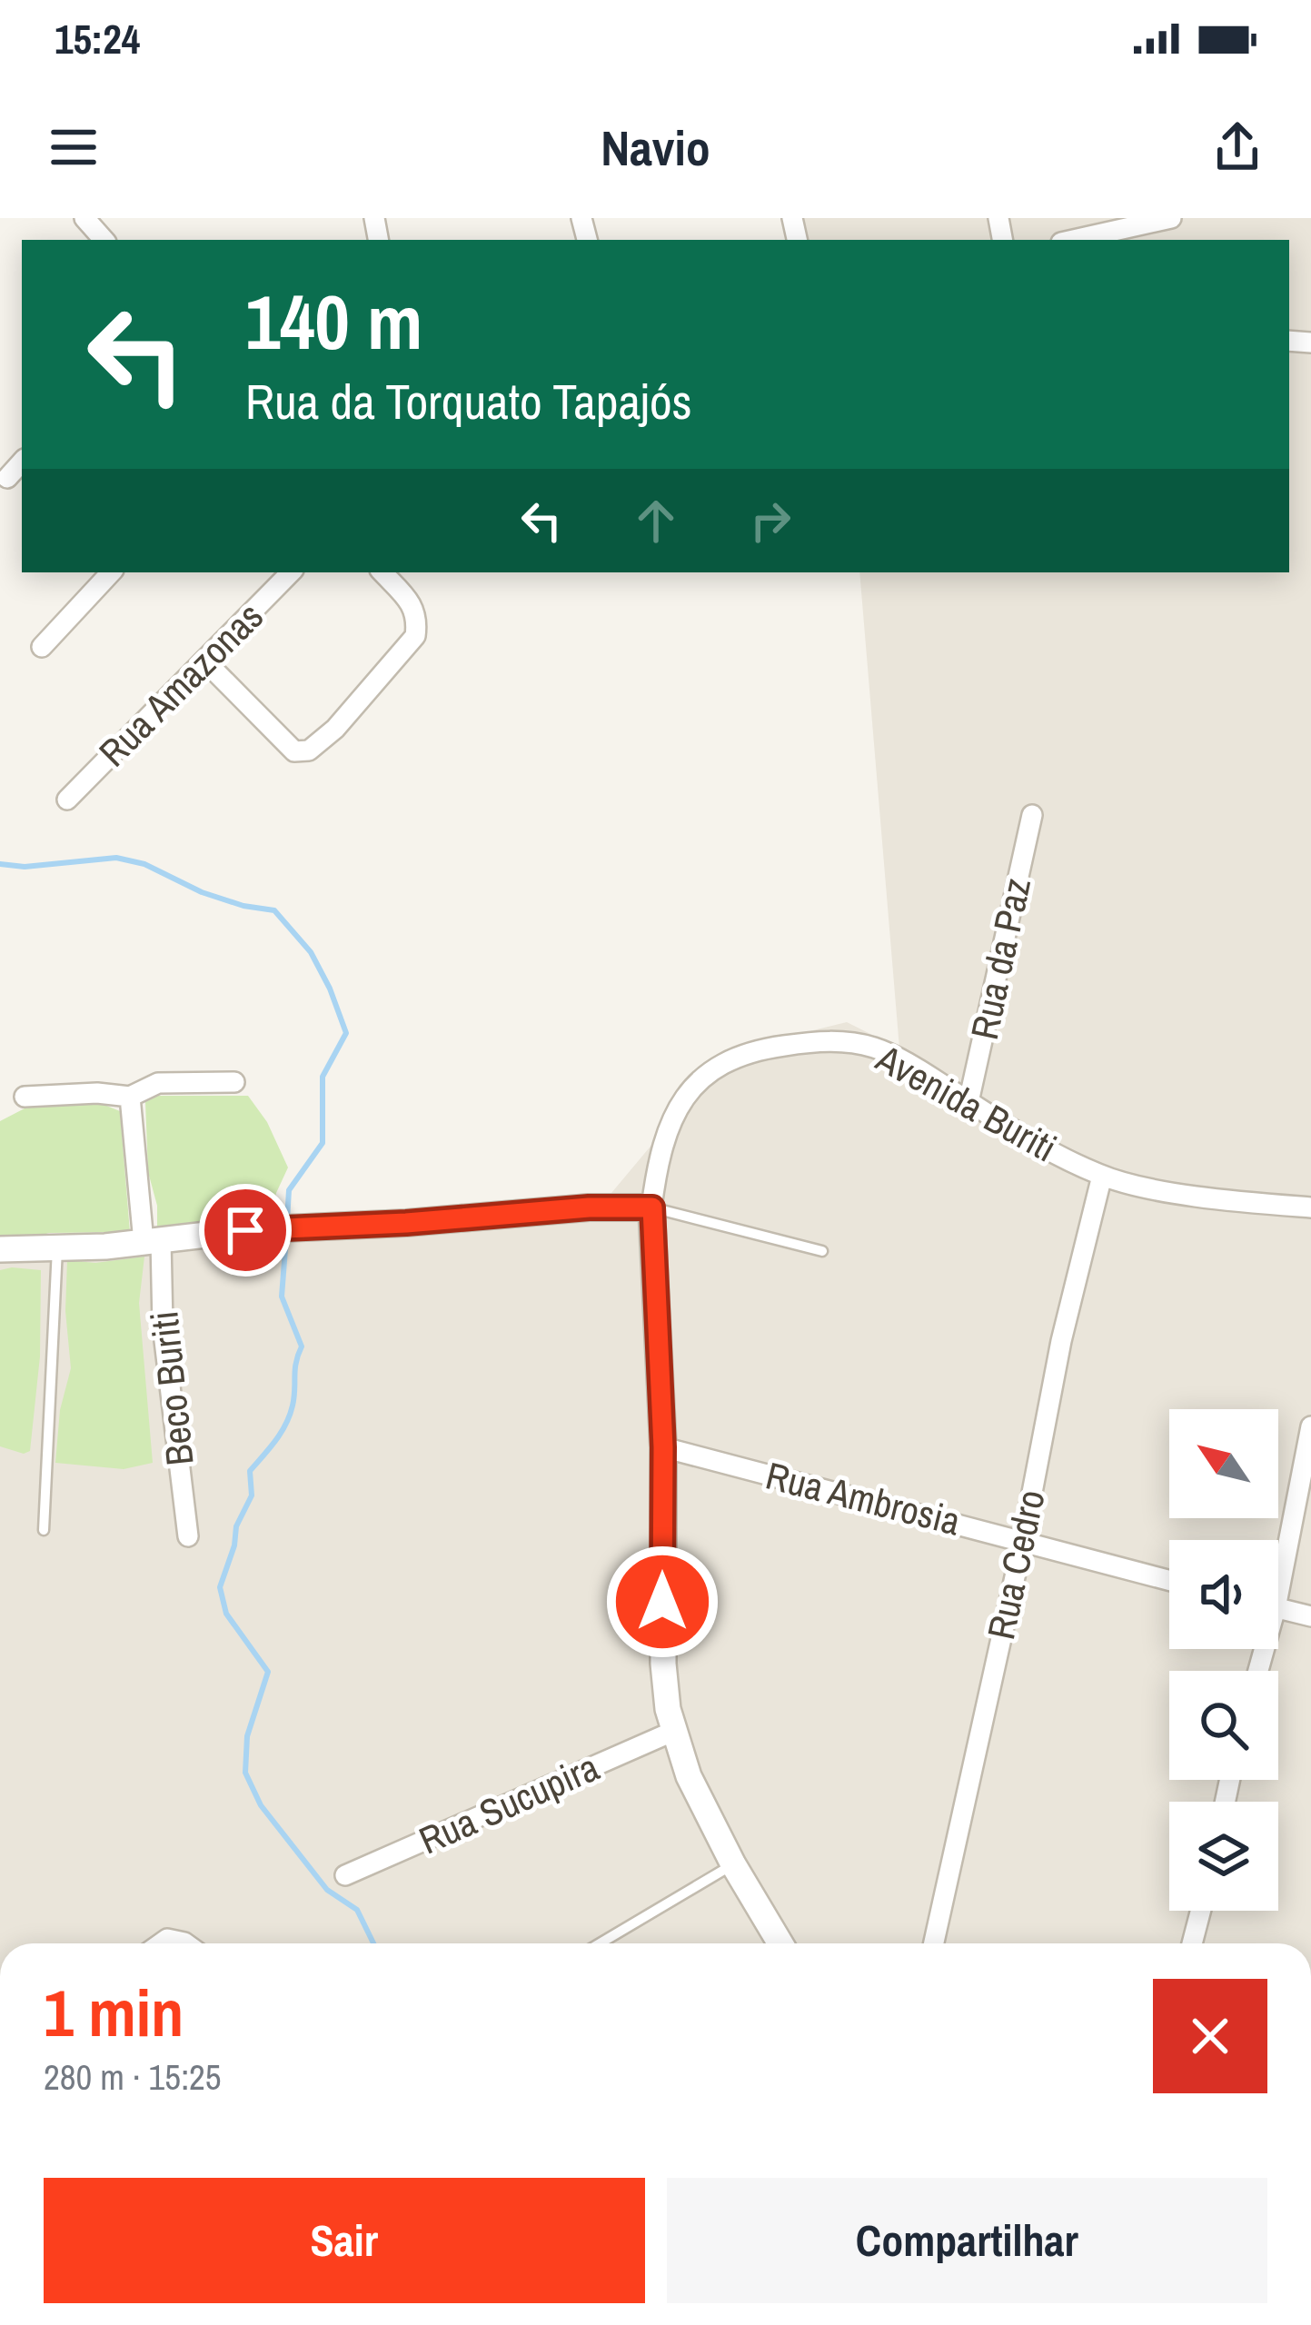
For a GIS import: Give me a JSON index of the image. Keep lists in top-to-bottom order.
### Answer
{
  "streets": {
    "street": [
      "Rua Amazonas",
      "Rua da Paz",
      "Avenida Buriti",
      "Beco Buriti",
      "Rua Ambrosia",
      "Rua Cedro",
      "Rua Sucupira"
    ]
  },
  "crossings": [
    ["Rua da Paz", "Avenida Buriti"],
    ["Avenida Buriti", "Rua Cedro"],
    ["Rua Ambrosia", "Rua Cedro"]
  ],
  "north": "top left",
  "page": {
    "status": "15:24",
    "header": "Navio",
    "turn": ["140 m", "Rua da Torquato Tapajós"],
    "heading": ["1 min", "280 m · 15:25"],
    "buttons": ["Sair", "Compartilhar"]
  }
}
